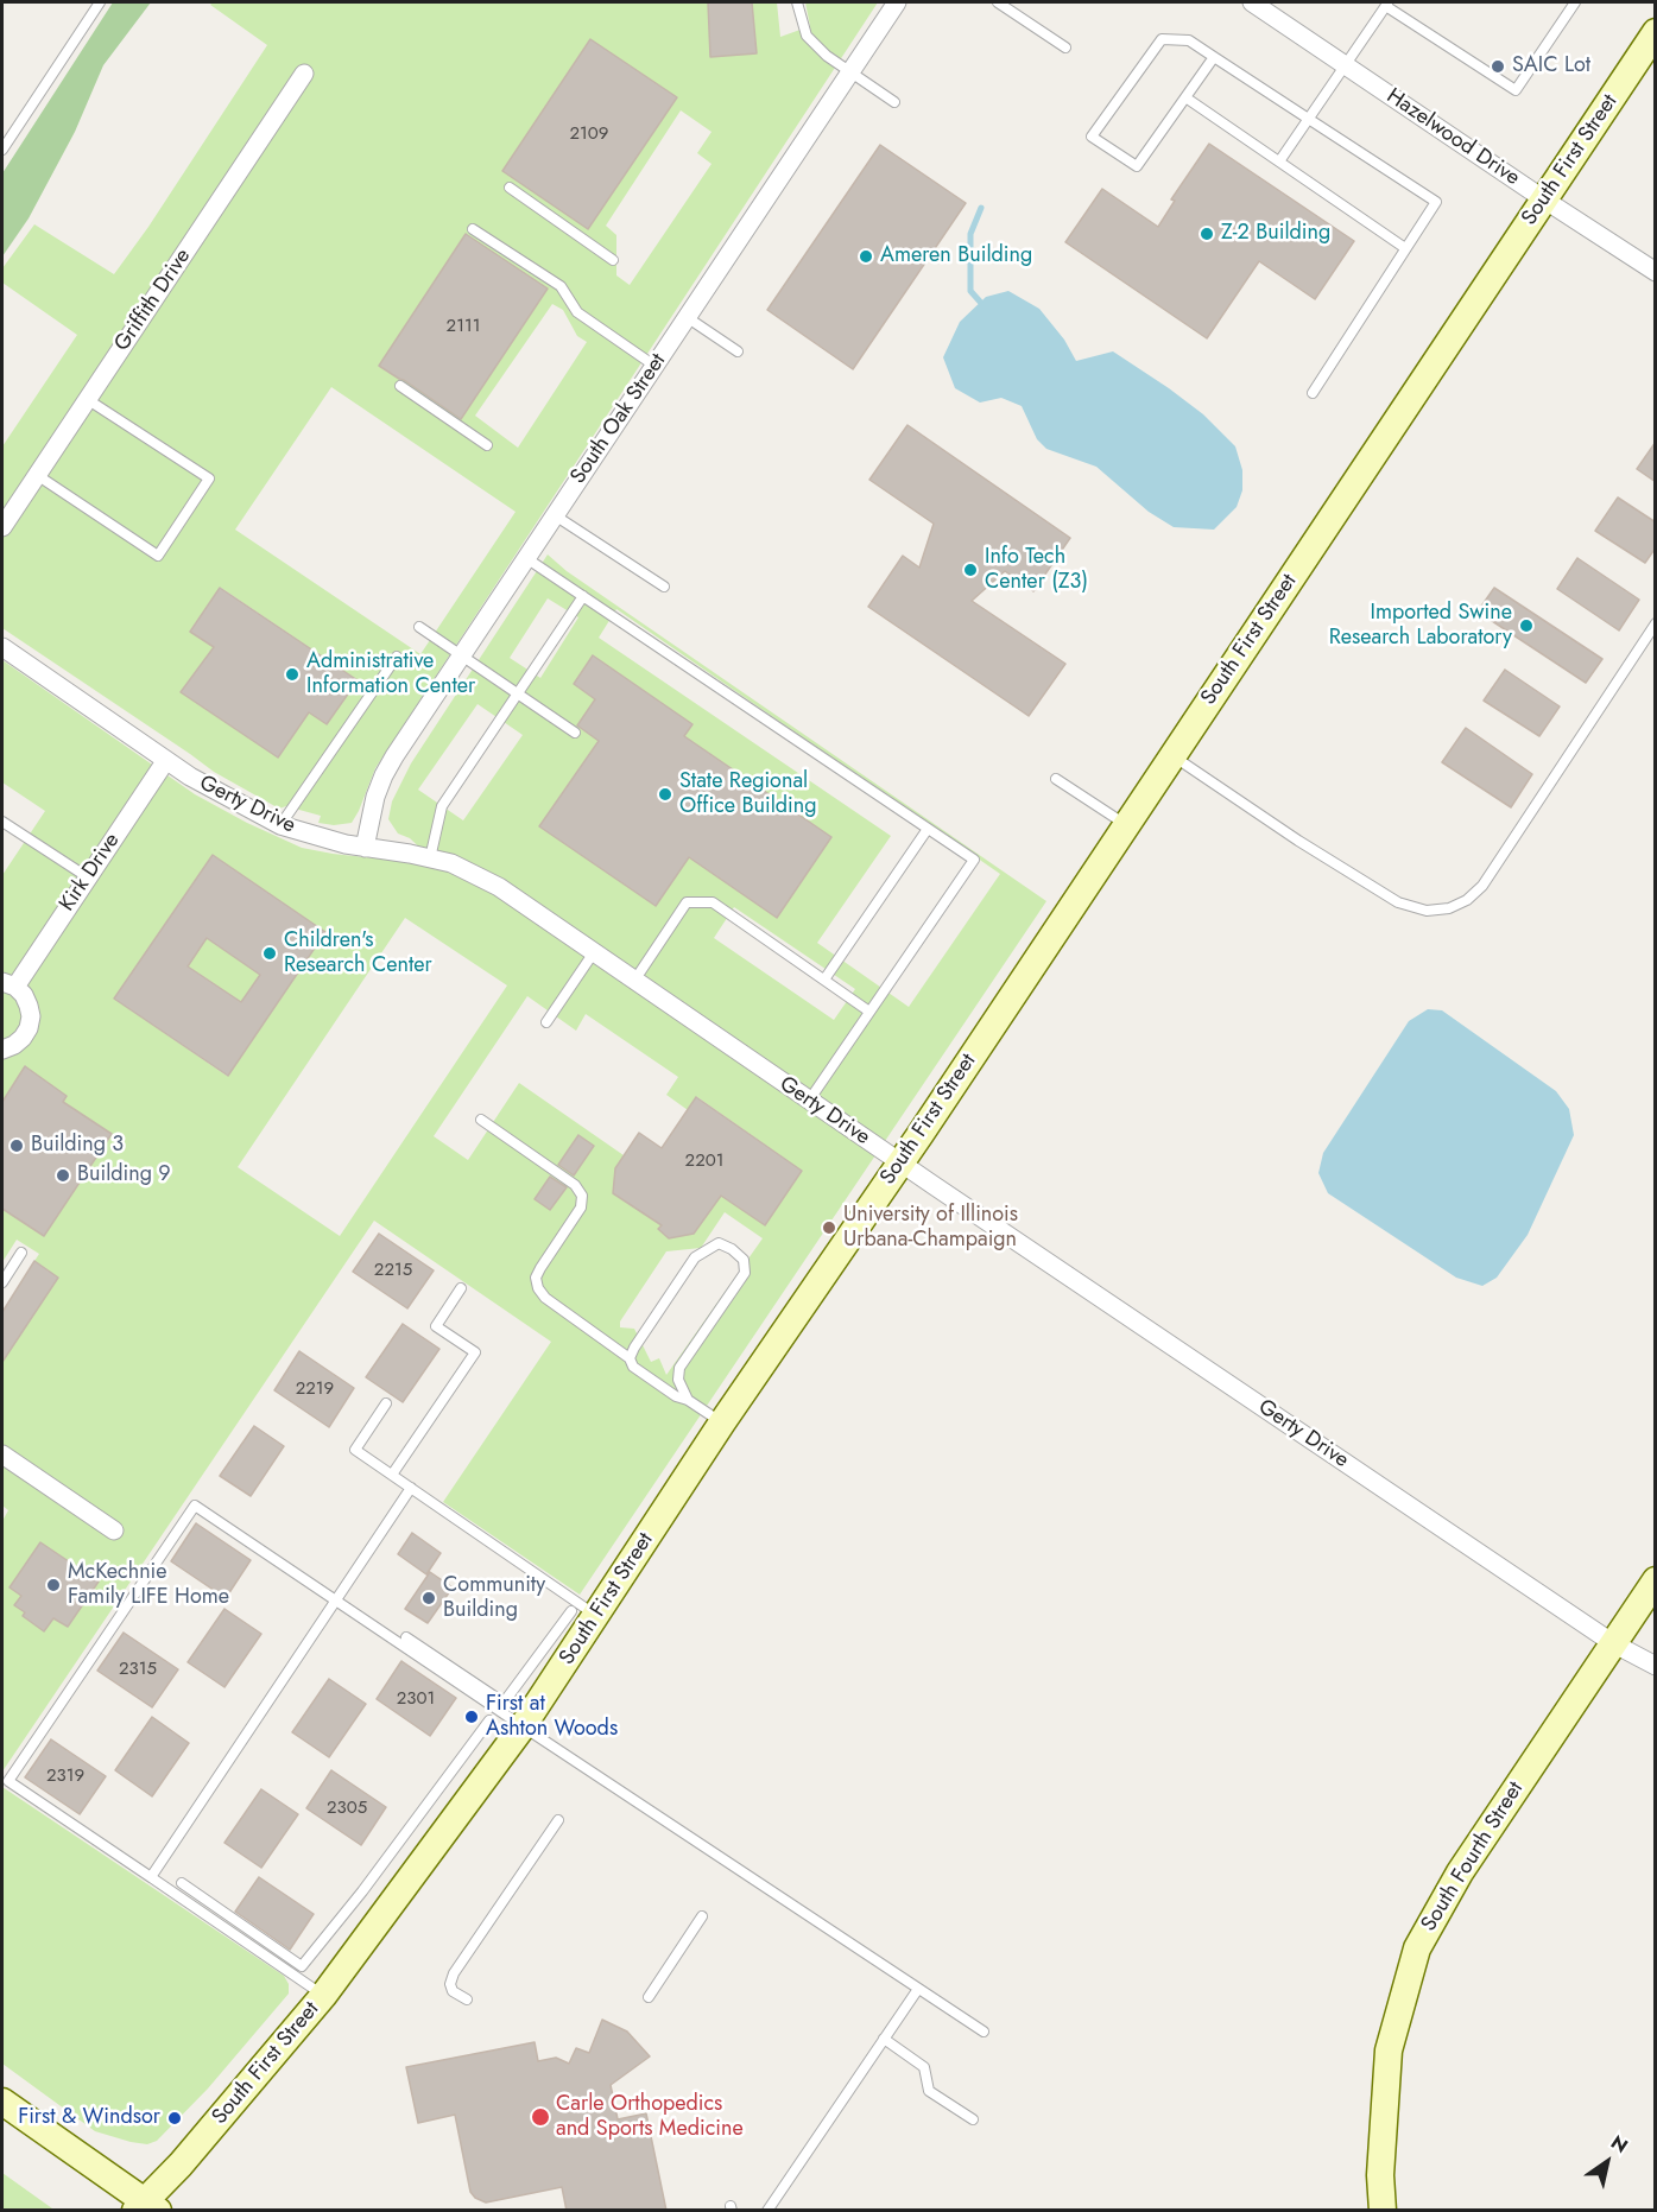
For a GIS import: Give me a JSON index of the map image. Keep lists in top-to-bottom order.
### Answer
{
  "streets": {
    "street": [
      "Hazelwood Drive",
      "South First Street",
      "Griffith Drive",
      "South Oak Street",
      "Gerty Drive",
      "Kirk Drive",
      "South Fourth Street"
    ]
  },
  "crossings": [
    ["Hazelwood Drive", "South First Street"],
    ["South First Street", "Gerty Drive"],
    ["South Oak Street", "Gerty Drive"],
    ["Gerty Drive", "Kirk Drive"],
    ["Gerty Drive", "South Fourth Street"]
  ],
  "places": [
    "SAIC Lot",
    "Z-2 Building",
    "Ameren Building",
    "Info Tech Center (Z3)",
    "Imported Swine Research Laboratory",
    "Administrative Information Center",
    "State Regional Office Building",
    "Children's Research Center",
    "Building 3",
    "Building 9",
    "University of Illinois Urbana-Champaign",
    "McKechnie Family LIFE Home",
    "Community Building",
    "First at Ashton Woods",
    "Carle Orthopedics and Sports Medicine",
    "First & Windsor"
  ],
  "house_numbers": [
    "2109",
    "2111",
    "2201",
    "2215",
    "2219",
    "2315",
    "2301",
    "2319",
    "2305"
  ],
  "north": "top right"
}
